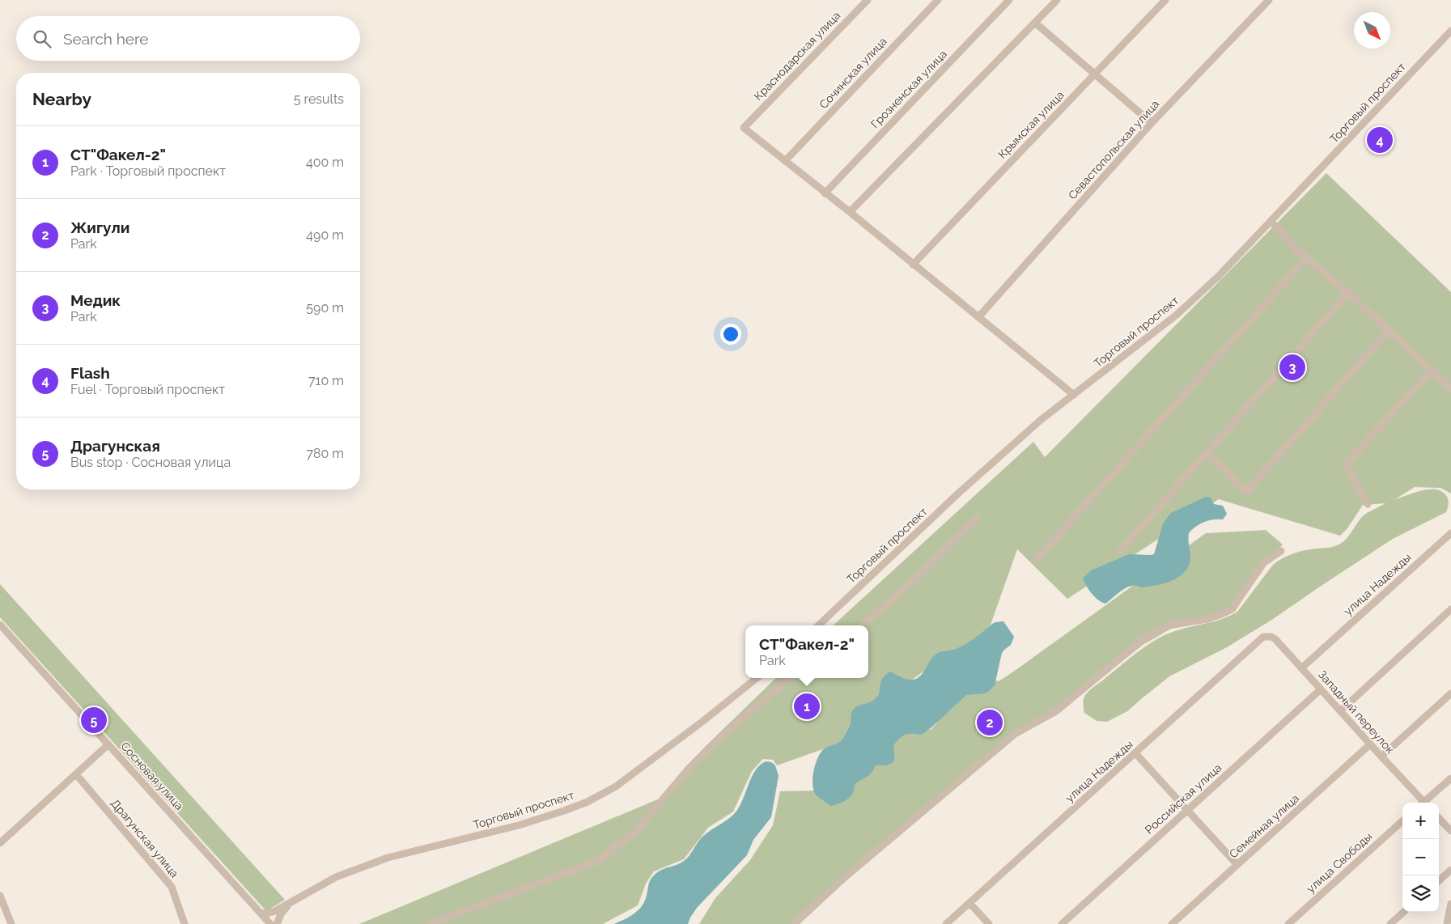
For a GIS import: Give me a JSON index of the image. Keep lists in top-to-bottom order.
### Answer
{
  "streets": {
    "street": [
      "Краснодарская улица",
      "Сочинская улица",
      "Грозненская улица",
      "Торговый проспект",
      "Крымская улица",
      "Севастопольская улица",
      "улица Надежды",
      "Западный переулок",
      "Сосновая улица",
      "Российская улица",
      "Семейная улица",
      "Драгунская улица",
      "улица Свободы"
    ]
  },
  "crossings": [
    ["Краснодарская улица", "Сочинская улица"],
    ["улица Надежды", "Западный переулок"],
    ["Западный переулок", "Российская улица"],
    ["Западный переулок", "Семейная улица"]
  ],
  "north": "bottom right",
  "page": {
    "search": "Search here",
    "heading": ["Nearby", "5 results"],
    "pins": [
      "4",
      "3",
      "1",
      "5",
      "2"
    ],
    "list": [
      {
        "mark": "1",
        "name": "СТ\"Факел-2\"",
        "note": "Park · Торговый проспект",
        "value": "400 m"
      },
      {
        "mark": "2",
        "name": "Жигули",
        "note": "Park",
        "value": "490 m"
      },
      {
        "mark": "3",
        "name": "Медик",
        "note": "Park",
        "value": "590 m"
      },
      {
        "mark": "4",
        "name": "Flash",
        "note": "Fuel · Торговый проспект",
        "value": "710 m"
      },
      {
        "mark": "5",
        "name": "Драгунская",
        "note": "Bus stop · Сосновая улица",
        "value": "780 m"
      }
    ],
    "popup": ["СТ\"Факел-2\"", "Park"],
    "map_buttons": ["+", "−"]
  }
}
